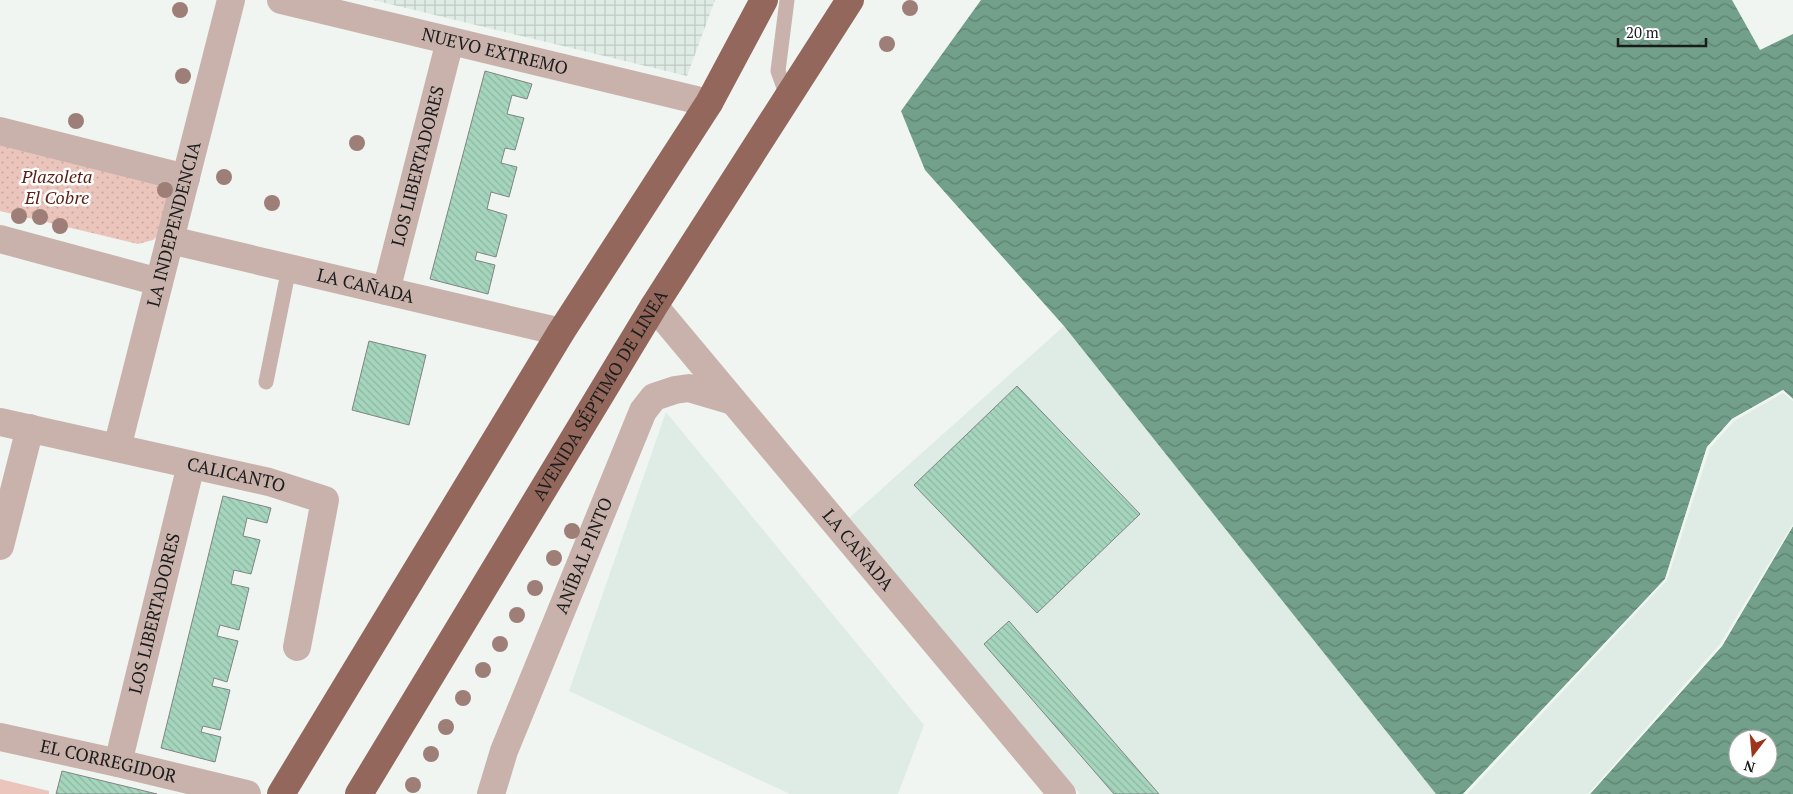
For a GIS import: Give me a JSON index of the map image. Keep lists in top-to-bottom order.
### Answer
{
  "streets": {
    "highway": ["AVENIDA SÉPTIMO DE LINEA"],
    "street": [
      "NUEVO EXTREMO",
      "LOS LIBERTADORES",
      "LA INDEPENDENCIA",
      "LA CAÑADA",
      "CALICANTO",
      "ANÍBAL PINTO",
      "EL CORREGIDOR"
    ]
  },
  "crossings": [
    ["NUEVO EXTREMO", "LOS LIBERTADORES"],
    ["LOS LIBERTADORES", "LA CAÑADA"],
    ["LOS LIBERTADORES", "CALICANTO"],
    ["LOS LIBERTADORES", "EL CORREGIDOR"],
    ["LA INDEPENDENCIA", "LA CAÑADA"],
    ["LA INDEPENDENCIA", "CALICANTO"],
    ["LA CAÑADA", "AVENIDA SÉPTIMO DE LINEA"],
    ["LA CAÑADA", "ANÍBAL PINTO"]
  ],
  "parks": ["Plazoleta El Cobre"],
  "scale_bar": "20 m",
  "north": "bottom"
}
